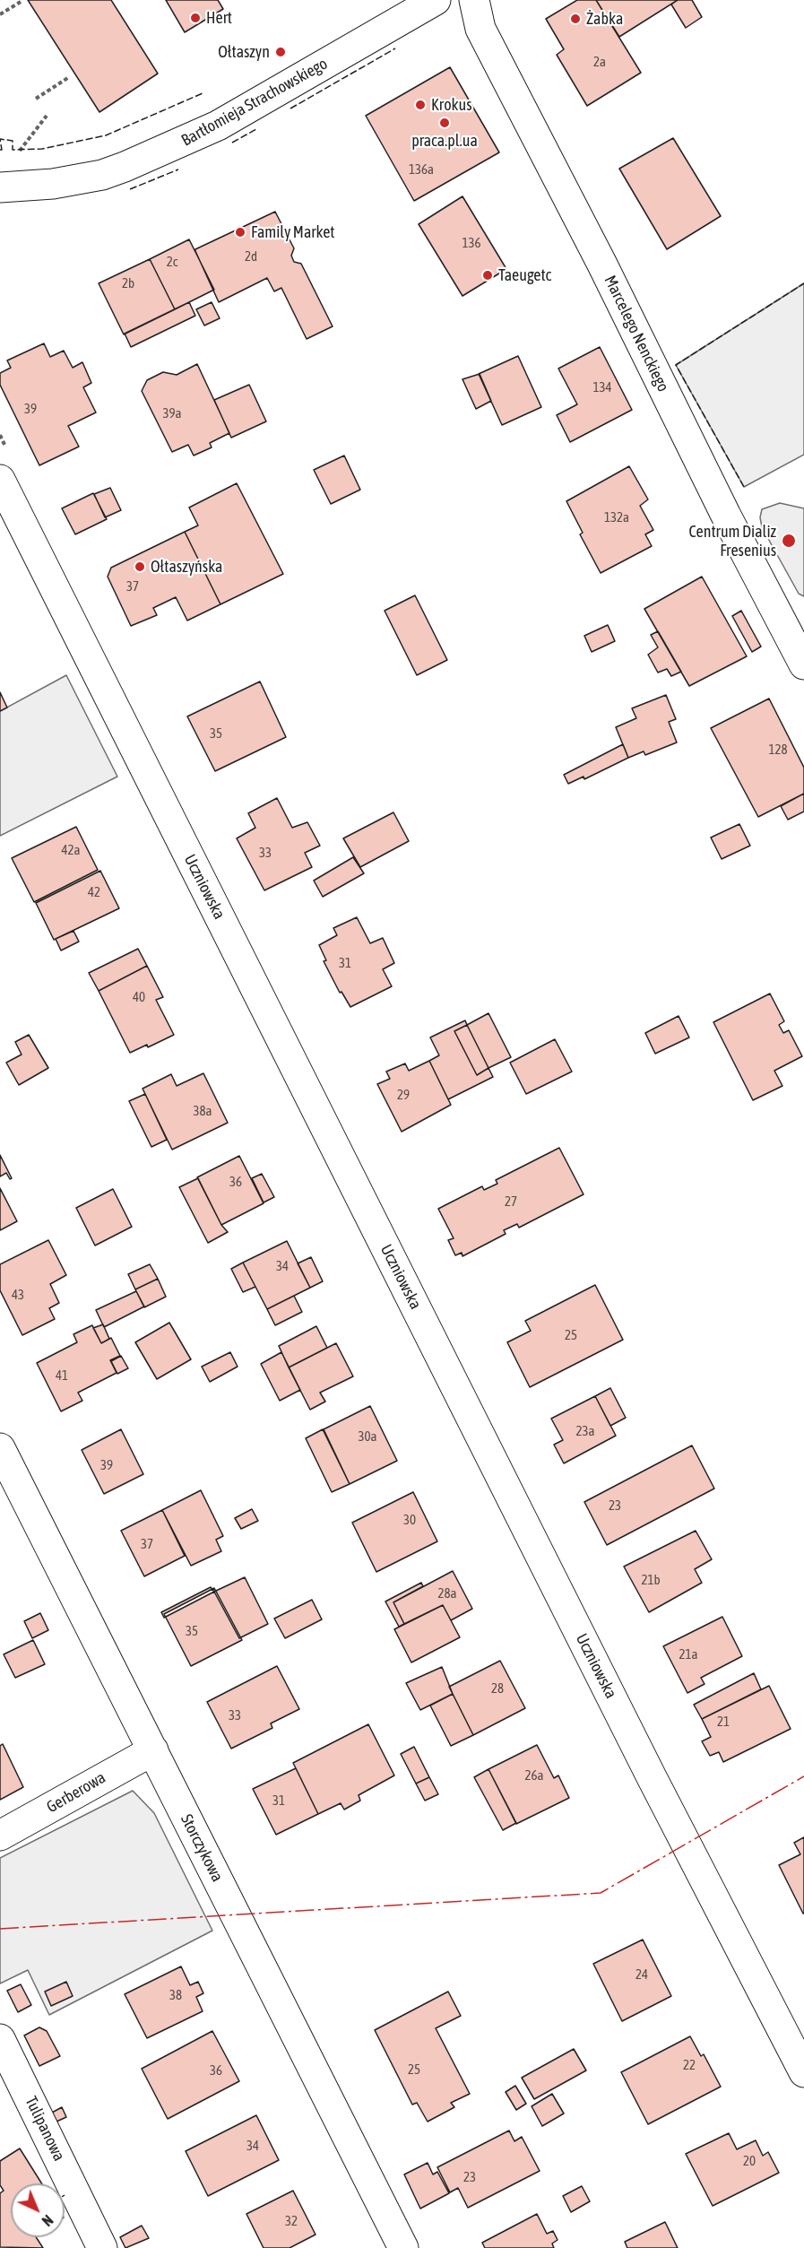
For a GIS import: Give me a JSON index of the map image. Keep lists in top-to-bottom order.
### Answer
{
  "streets": {
    "street": [
      "Bartłomieja Strachowskiego",
      "Marcelego Nenckiego",
      "Uczniowska",
      "Gerberowa",
      "Storczykowa",
      "Tulipanowa"
    ]
  },
  "crossings": [
    ["Gerberowa", "Storczykowa"]
  ],
  "places": [
    "Hert",
    "Żabka",
    "Ołtaszyn",
    "Krokus",
    "praca.pl.ua",
    "Family Market",
    "Taeugetc",
    "Centrum Dializ Fresenius",
    "Ołtaszyńska"
  ],
  "house_numbers": [
    "2a",
    "136a",
    "136",
    "2d",
    "2c",
    "2b",
    "134",
    "39",
    "39a",
    "132a",
    "37",
    "35",
    "128",
    "42a",
    "33",
    "42",
    "31",
    "40",
    "29",
    "38a",
    "36",
    "27",
    "34",
    "43",
    "25",
    "41",
    "23a",
    "30a",
    "39",
    "23",
    "30",
    "37",
    "21b",
    "28a",
    "35",
    "21a",
    "28",
    "33",
    "21",
    "26a",
    "31",
    "24",
    "38",
    "22",
    "25",
    "36",
    "34",
    "20",
    "23",
    "32"
  ],
  "north": "bottom right"
}
